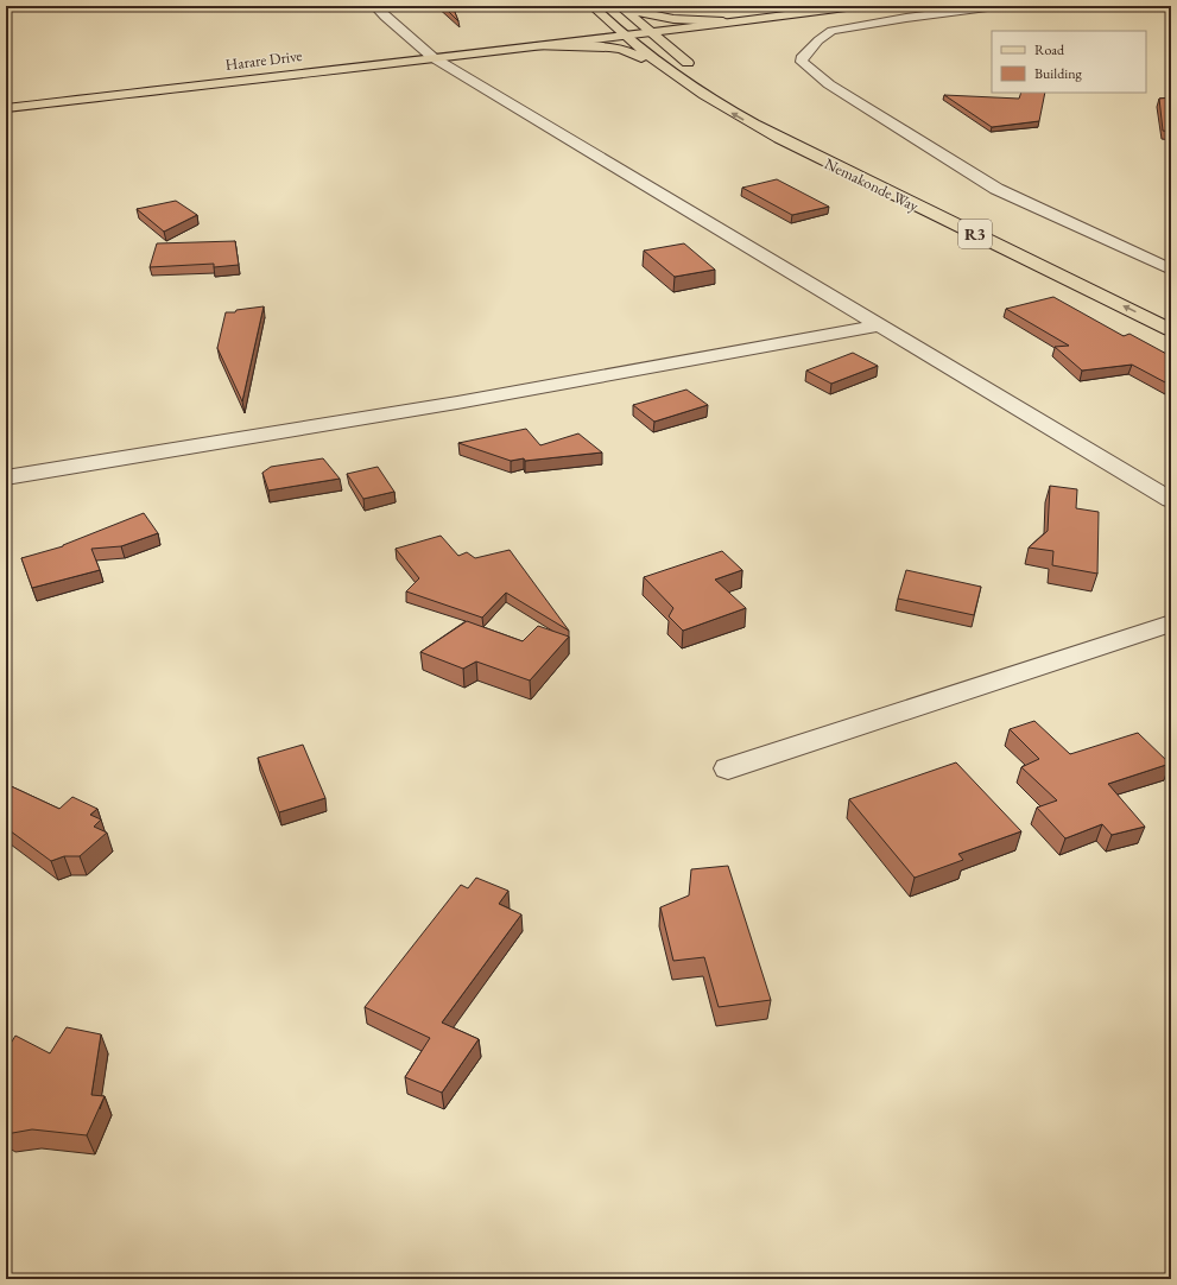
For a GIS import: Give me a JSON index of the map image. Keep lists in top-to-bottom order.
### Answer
{
  "streets": {
    "main road": ["Harare Drive", "Nemakonde Way", "R3"]
  },
  "crossings": [
    ["Harare Drive", "Nemakonde Way"]
  ],
  "legend": ["Road", "Building"]
}
